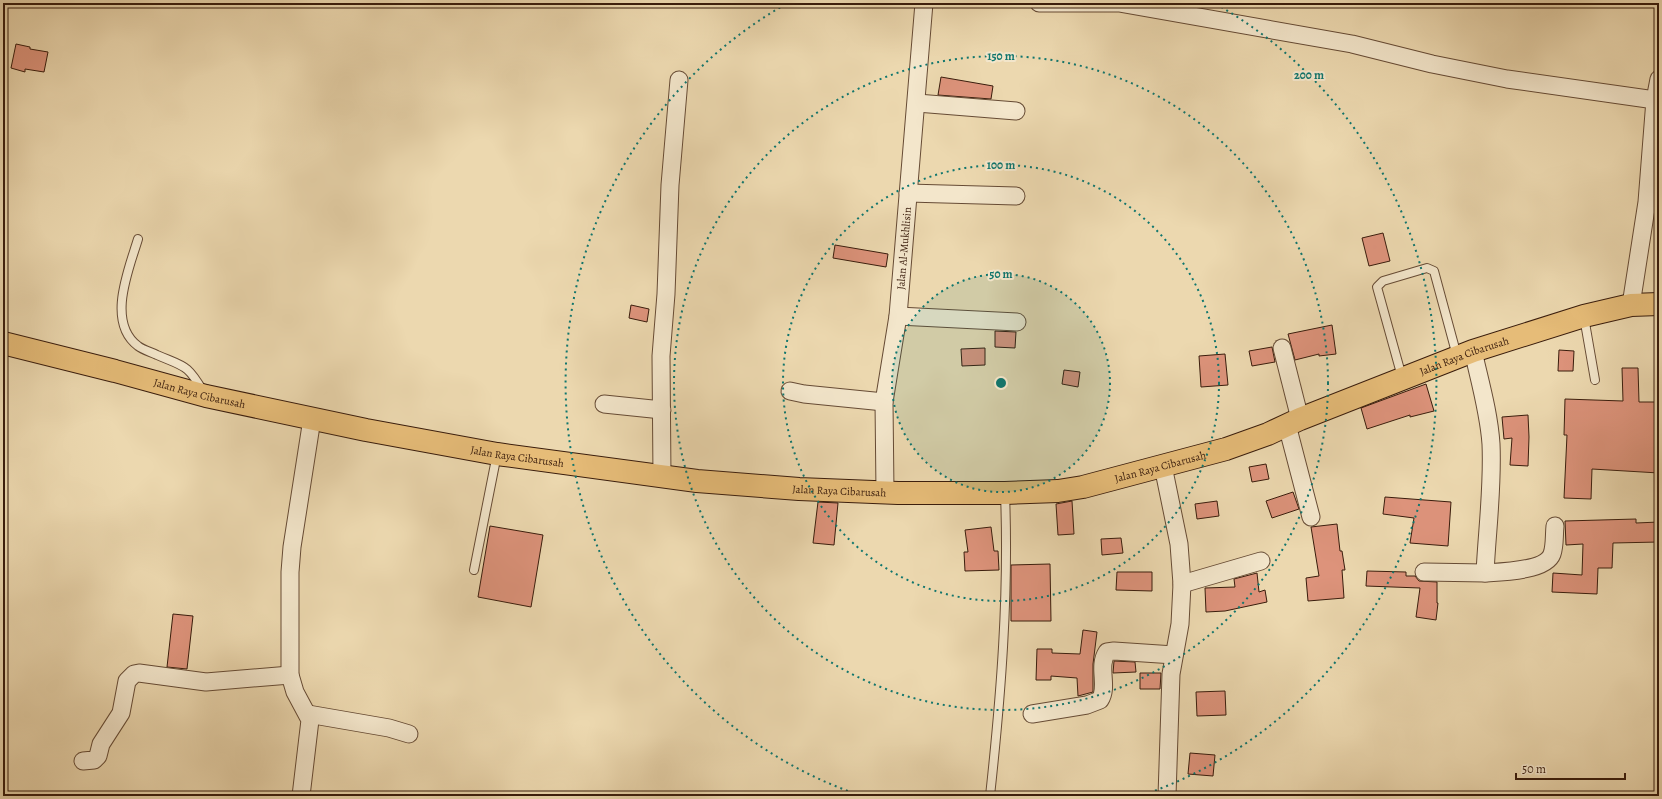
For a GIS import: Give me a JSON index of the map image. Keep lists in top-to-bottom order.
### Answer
{
  "streets": {
    "main road": ["Jalan Raya Cibarusah"],
    "street": ["Jalan Al-Mukhlisin"]
  },
  "crossings": [
    ["Jalan Al-Mukhlisin", "Jalan Raya Cibarusah"]
  ],
  "scale_bar": "50 m",
  "rings": [
    "150 m",
    "200 m",
    "100 m",
    "50 m"
  ]
}
